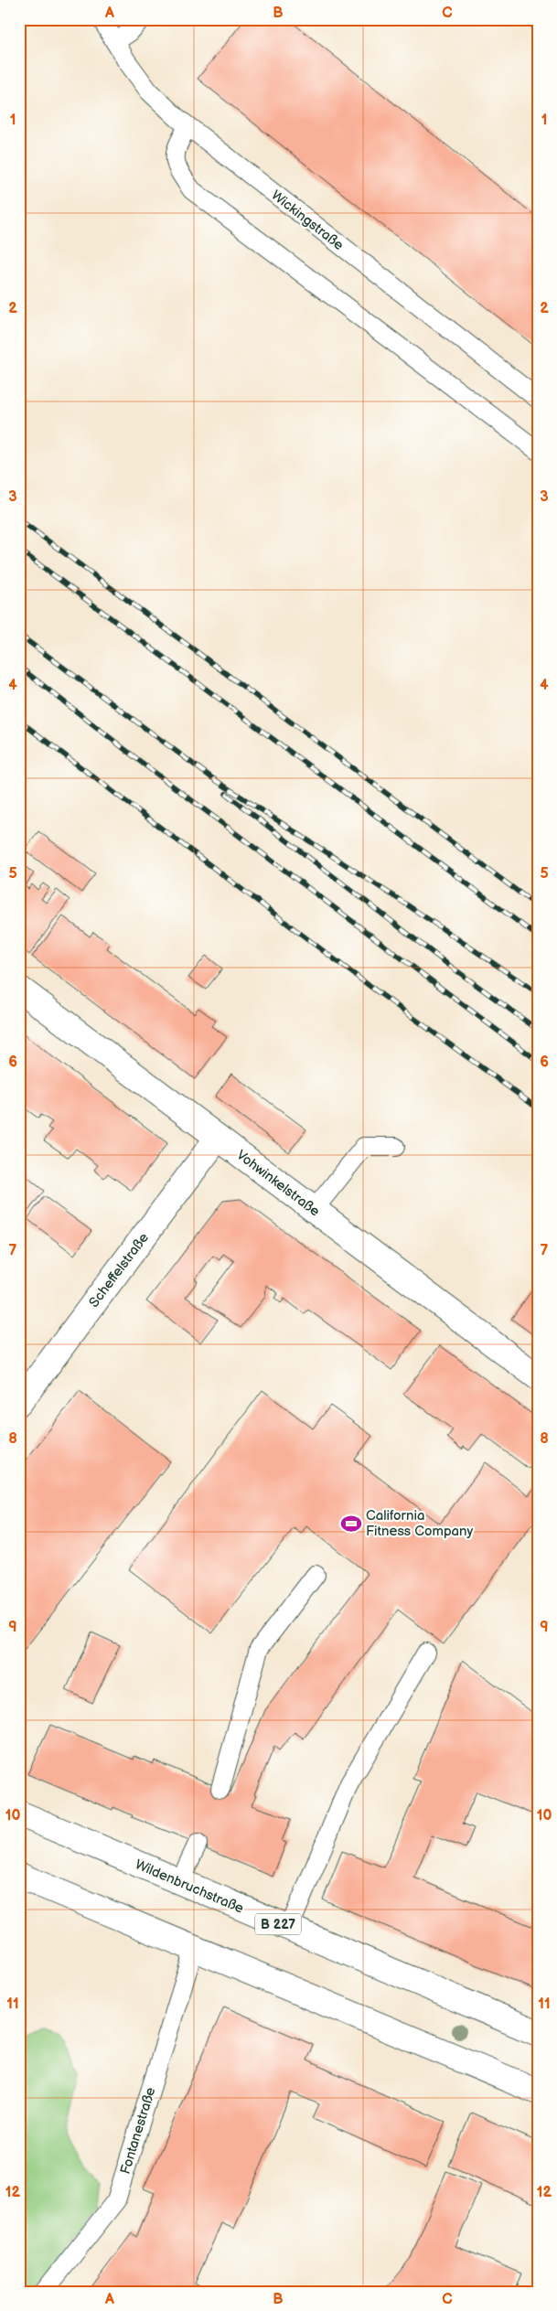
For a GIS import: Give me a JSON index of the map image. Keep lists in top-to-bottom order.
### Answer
{
  "streets": {
    "main road": [
      "Vohwinkelstraße",
      "Scheffelstraße",
      "Wildenbruchstraße",
      "B 227"
    ],
    "lane": ["Wickingstraße", "Fontanestraße"]
  },
  "crossings": [
    ["Vohwinkelstraße", "Scheffelstraße"]
  ],
  "places": {
    "sports": ["California Fitness Company"]
  },
  "grid": {
    "columns": ["A", "B", "C"],
    "rows": [
      "1",
      "2",
      "3",
      "4",
      "5",
      "6",
      "7",
      "8",
      "9",
      "10",
      "11",
      "12"
    ]
  }
}
